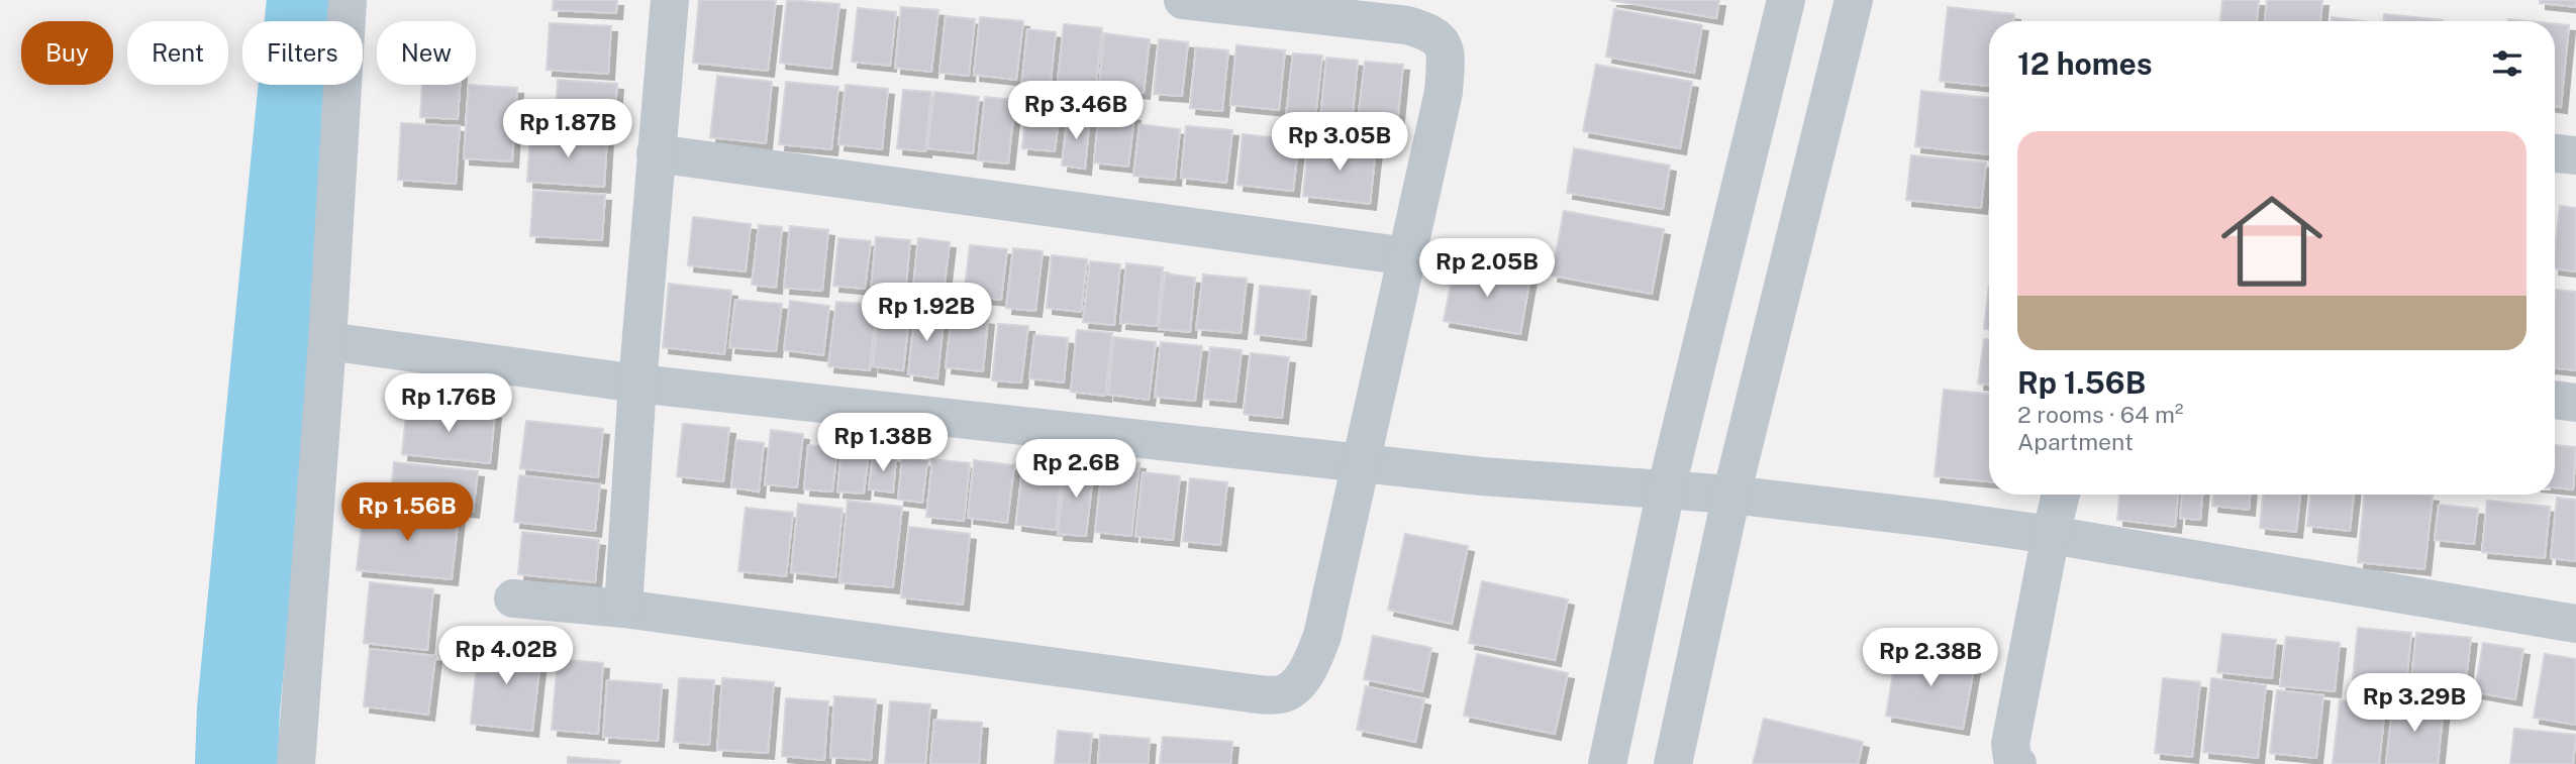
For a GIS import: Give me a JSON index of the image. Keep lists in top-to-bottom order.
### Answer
{
  "page": {
    "chip": [
      "Buy",
      "Rent",
      "Filters",
      "New"
    ],
    "heading": "12 homes",
    "price": [
      "Rp 3.46B",
      "Rp 1.87B",
      "Rp 3.05B",
      "Rp 2.05B",
      "Rp 1.92B",
      "Rp 1.76B",
      "Rp 1.38B",
      "Rp 2.6B",
      "Rp 1.56B",
      "Rp 4.02B",
      "Rp 2.38B",
      "Rp 3.29B"
    ],
    "list": [
      {
        "name": "Rp 1.56B",
        "note": "2 rooms · 64 m² · Apartment"
      }
    ]
  }
}
